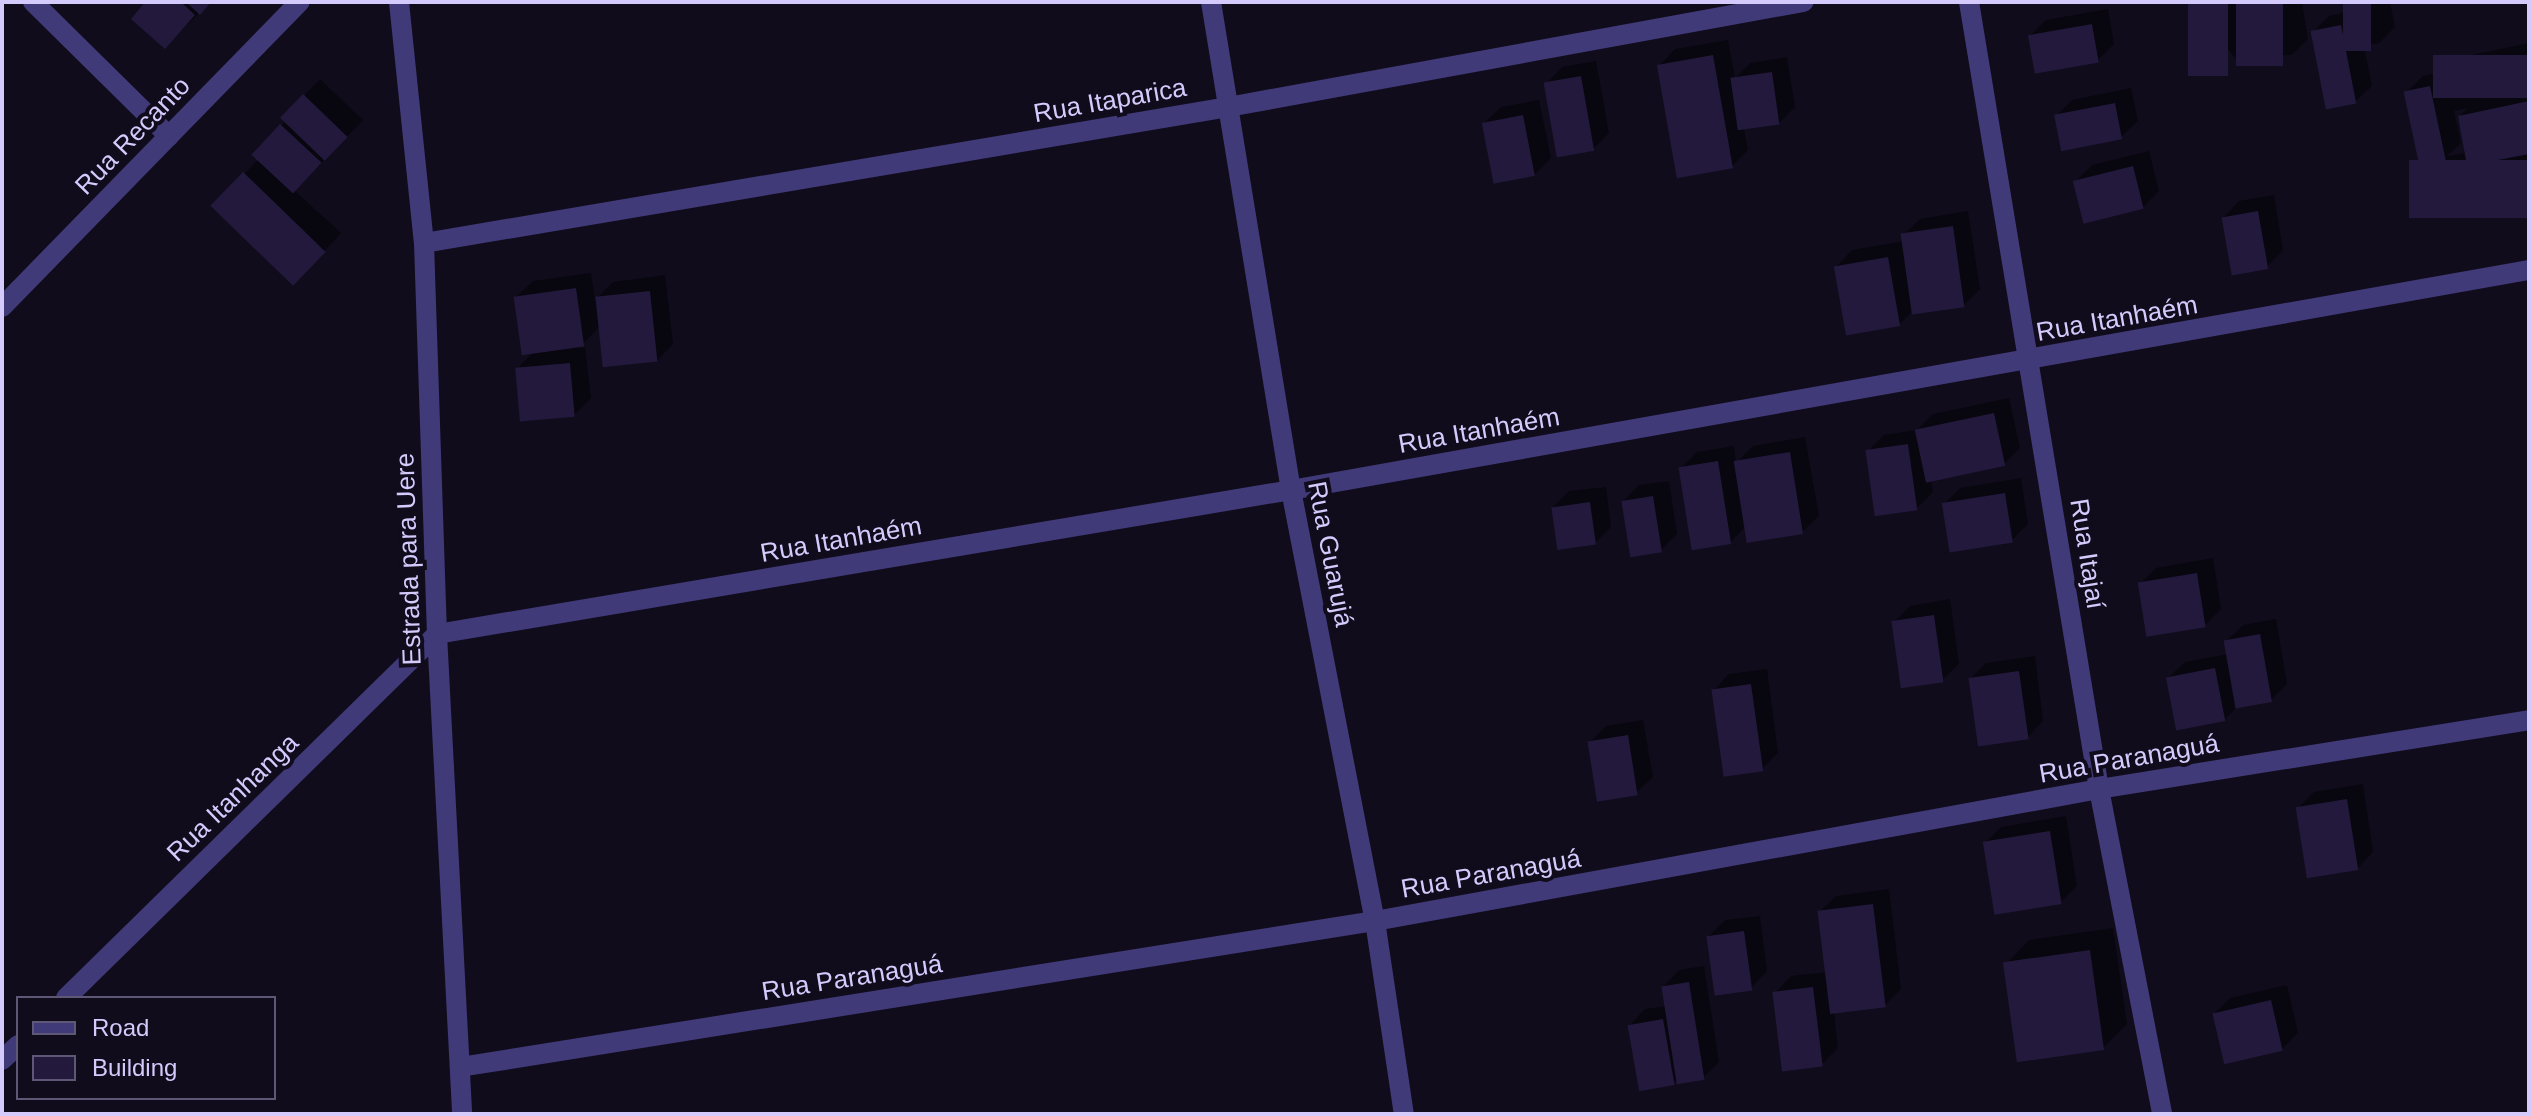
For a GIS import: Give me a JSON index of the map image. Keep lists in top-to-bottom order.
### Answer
{
  "streets": {
    "street": [
      "Rua Itaparica",
      "Rua Recanto",
      "Rua Itanhaém",
      "Rua Guarujá",
      "Rua Itajaí",
      "Estrada para Uere",
      "Rua Paranaguá",
      "Rua Itanhanga"
    ]
  },
  "crossings": [
    ["Rua Itaparica", "Rua Guarujá"],
    ["Rua Itaparica", "Estrada para Uere"],
    ["Rua Itanhaém", "Rua Guarujá"],
    ["Rua Itanhaém", "Rua Itajaí"],
    ["Rua Itanhaém", "Estrada para Uere"],
    ["Rua Itanhaém", "Rua Itanhanga"],
    ["Rua Guarujá", "Rua Paranaguá"],
    ["Rua Itajaí", "Rua Paranaguá"],
    ["Estrada para Uere", "Rua Paranaguá"],
    ["Estrada para Uere", "Rua Itanhanga"]
  ],
  "legend": ["Road", "Building"]
}
